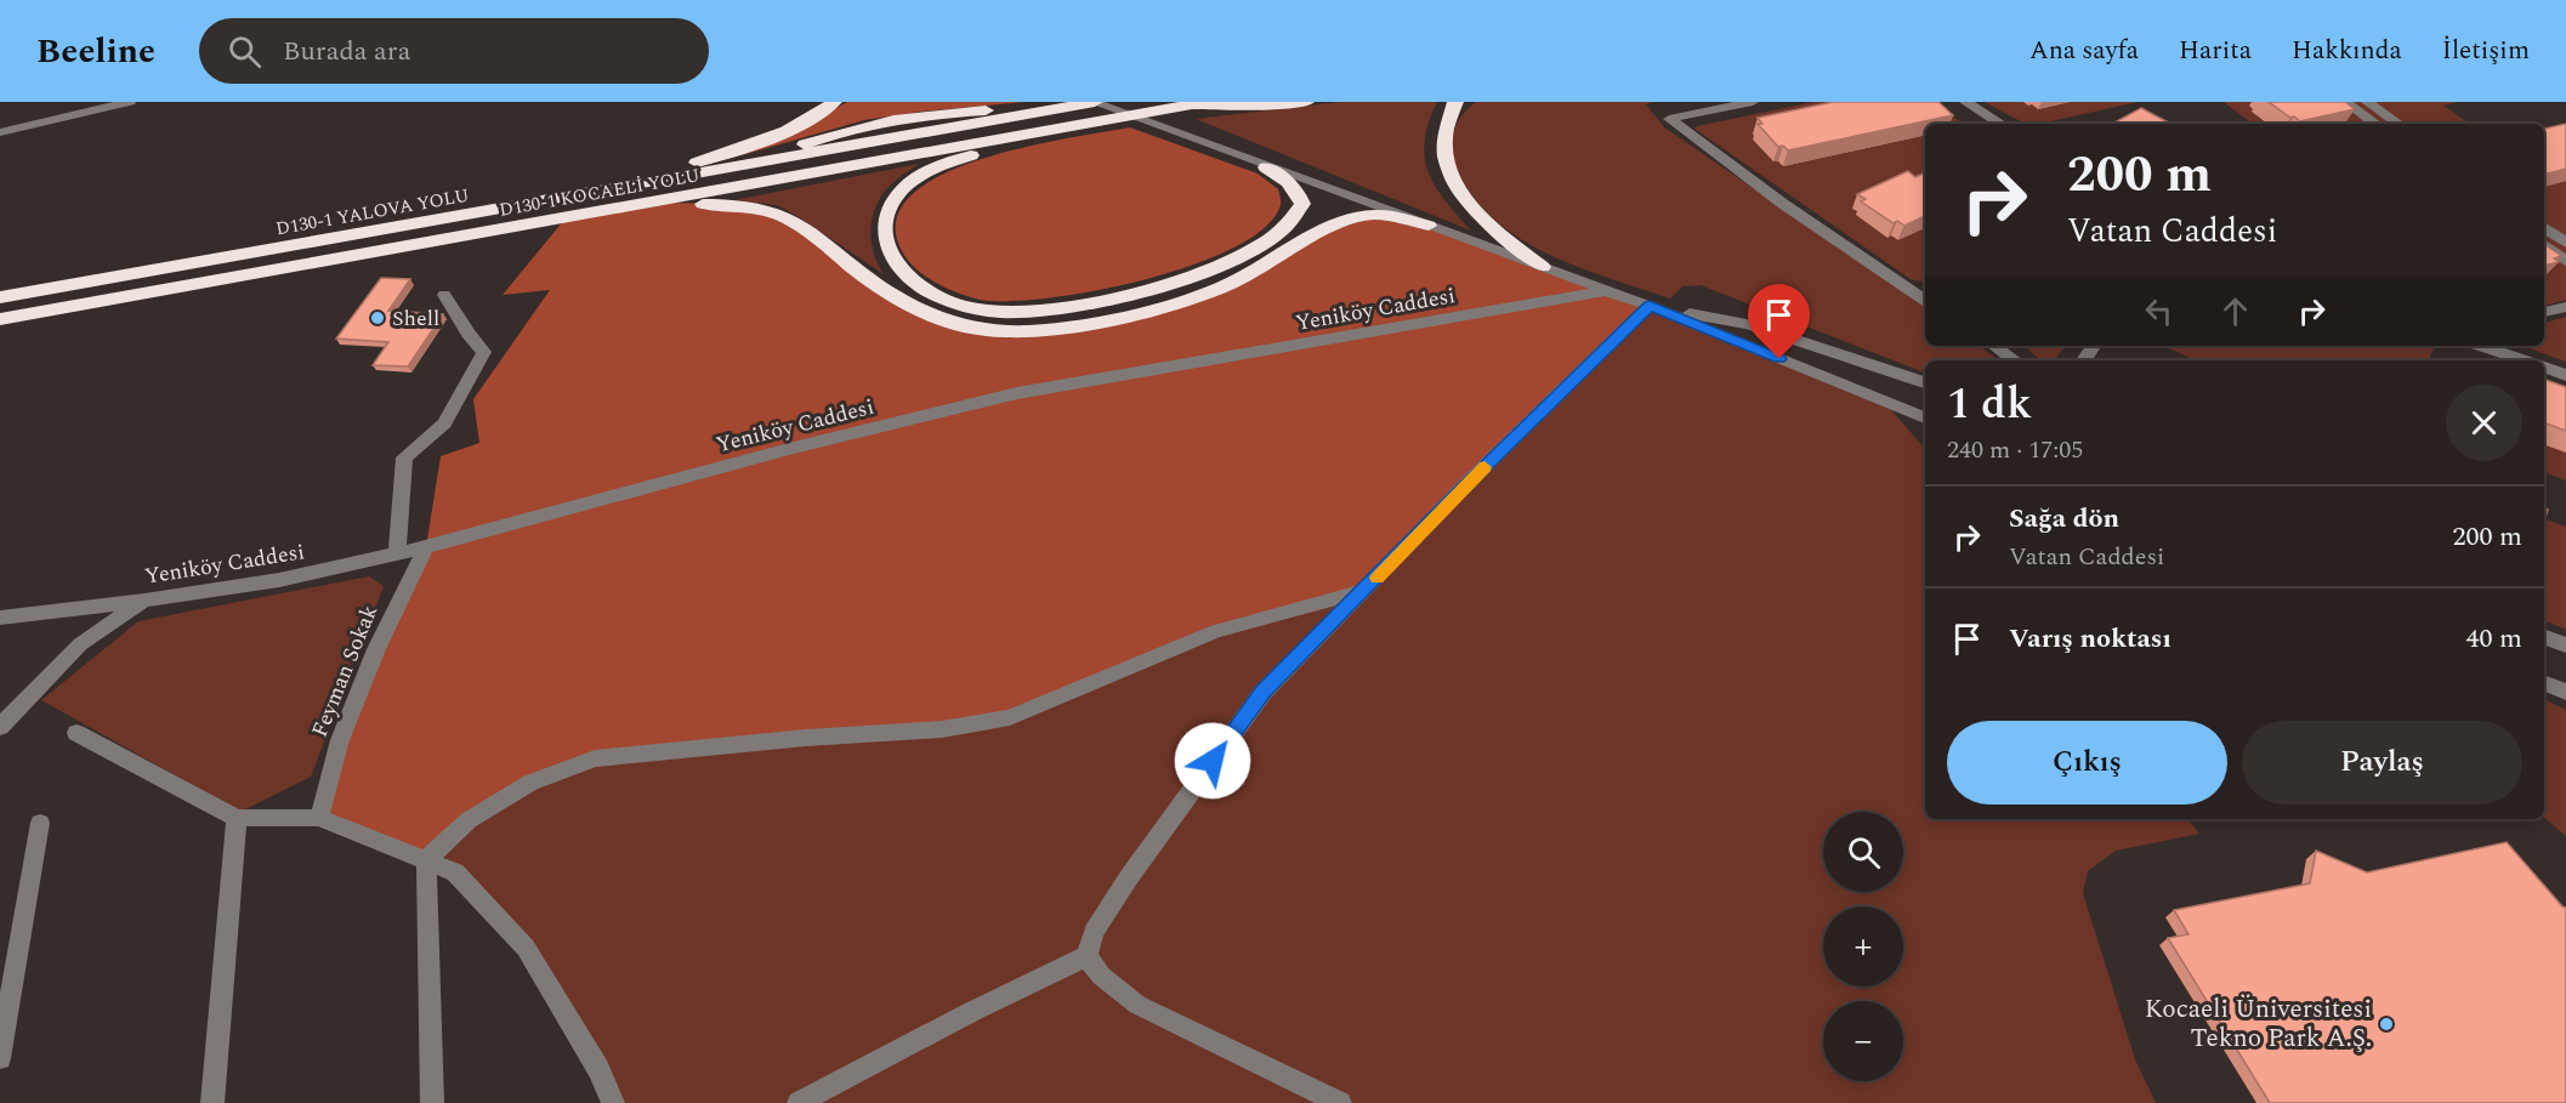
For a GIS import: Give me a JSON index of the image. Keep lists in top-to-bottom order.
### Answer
{
  "streets": {
    "highway": ["D130-1 KOCAELİ YOLU", "D130-1 YALOVA YOLU"],
    "street": ["Yeniköy Caddesi", "Feyman Sokak"]
  },
  "crossings": [
    ["Yeniköy Caddesi", "Feyman Sokak"]
  ],
  "places": ["Shell", "Kocaeli Üniversitesi Tekno Park A.Ş."],
  "page": {
    "header": "Beeline",
    "search": "Burada ara",
    "nav": [
      "Ana sayfa",
      "Harita",
      "Hakkında",
      "İletişim"
    ],
    "turn": ["200 m", "Vatan Caddesi"],
    "heading": ["1 dk", "240 m · 17:05"],
    "list": [
      {
        "name": "Sağa dön",
        "note": "Vatan Caddesi",
        "value": "200 m"
      },
      {
        "name": "Varış noktası",
        "value": "40 m"
      }
    ],
    "buttons": ["Çıkış", "Paylaş"],
    "map_buttons": ["+", "−"]
  }
}
